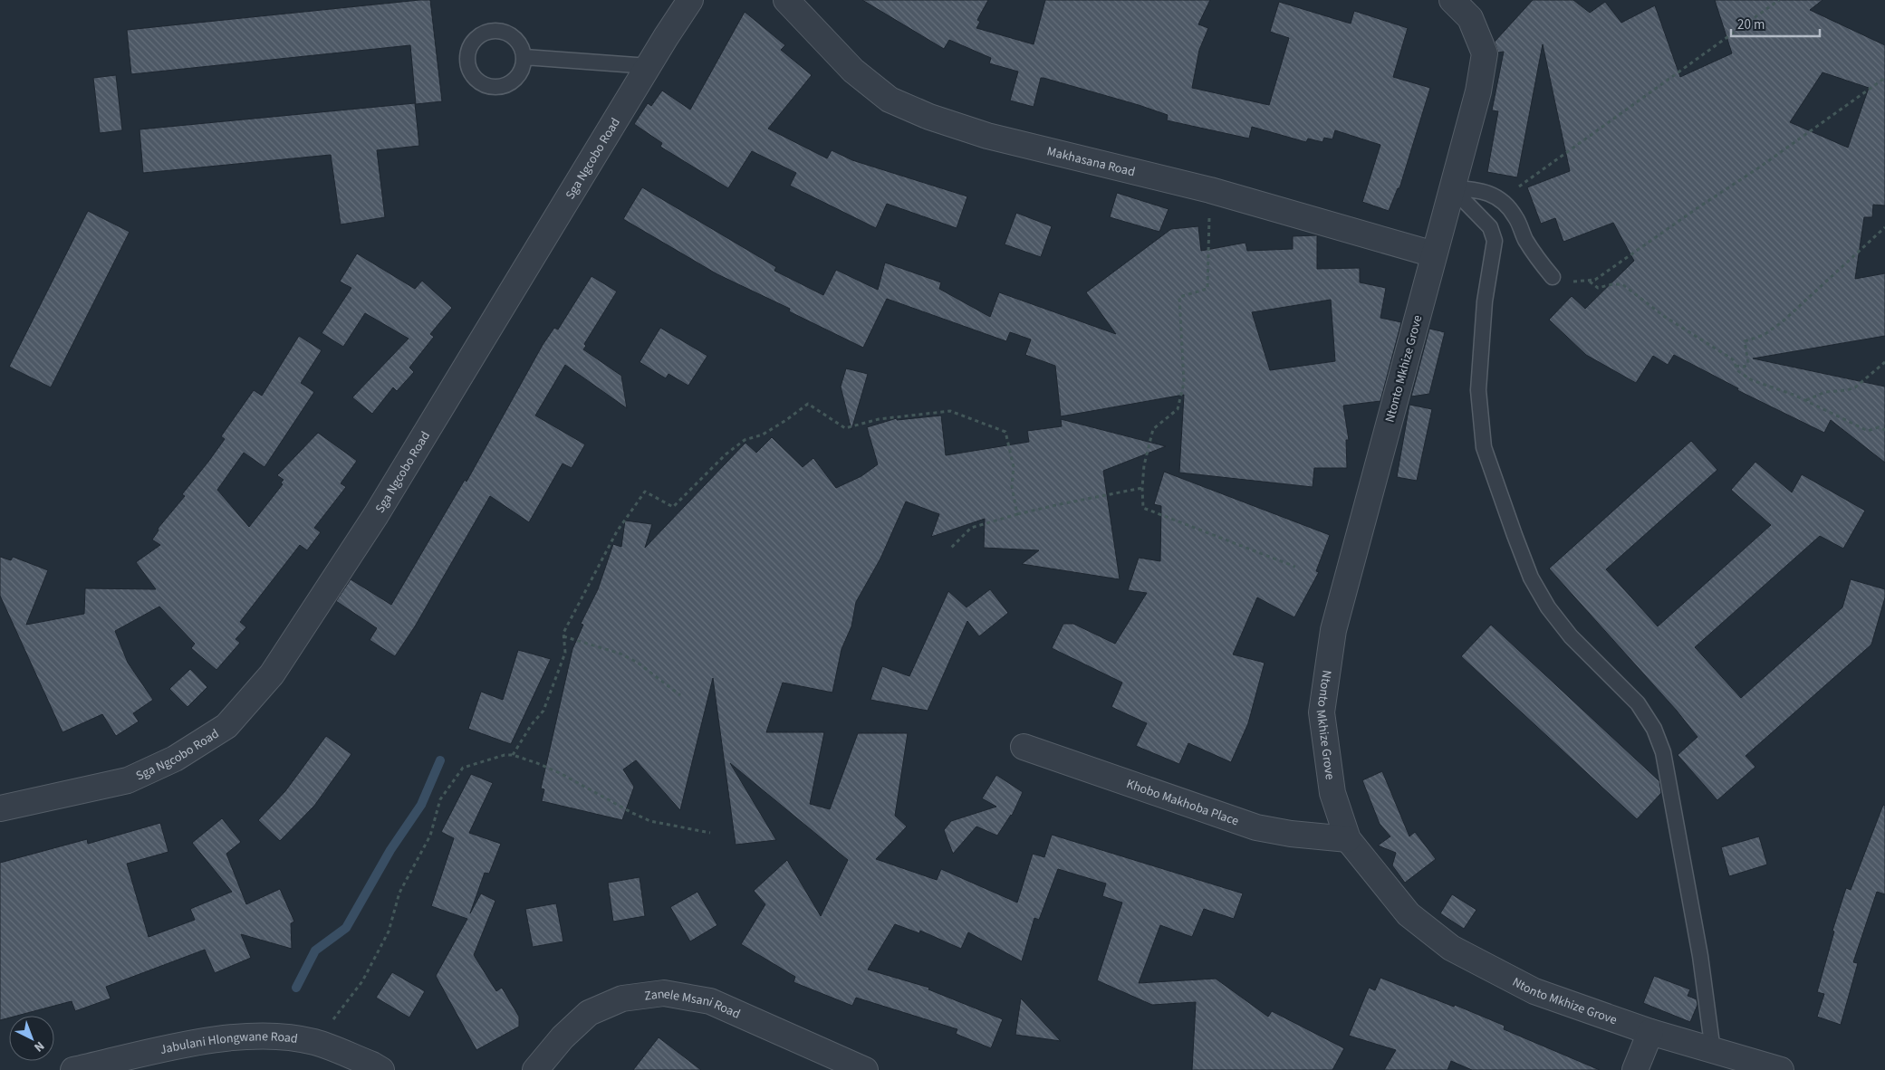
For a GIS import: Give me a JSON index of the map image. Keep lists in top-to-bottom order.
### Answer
{
  "streets": {
    "street": [
      "Sga Ngcobo Road",
      "Makhasana Road",
      "Ntonto Mkhize Grove",
      "Khobo Makhoba Place",
      "Zanele Msani Road",
      "Jabulani Hlongwane Road"
    ]
  },
  "crossings": [
    ["Makhasana Road", "Ntonto Mkhize Grove"],
    ["Ntonto Mkhize Grove", "Khobo Makhoba Place"]
  ],
  "scale_bar": "20 m",
  "north": "bottom right"
}
